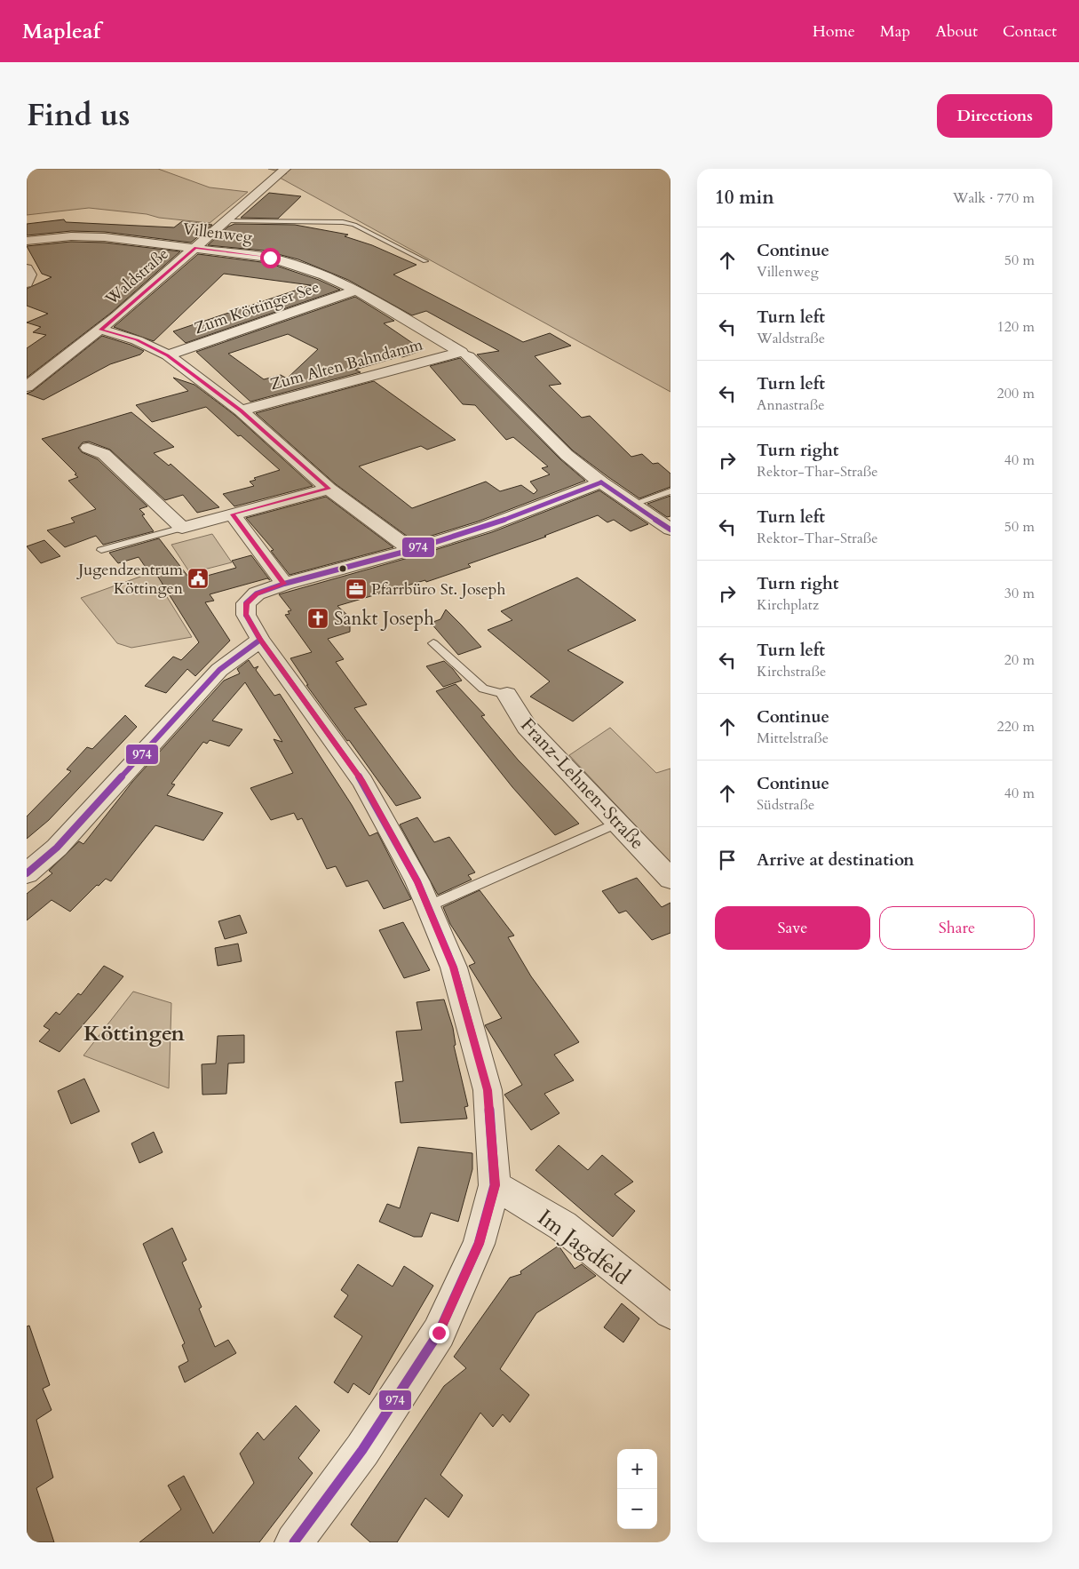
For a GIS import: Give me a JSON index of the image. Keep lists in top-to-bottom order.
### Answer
{
  "streets": {
    "street": [
      "Villenweg",
      "Waldstraße",
      "Zum Köttinger See",
      "Zum Alten Bahndamm",
      "Franz-Lehnen-Straße",
      "Im Jagdfeld"
    ]
  },
  "crossings": [
    ["Villenweg", "Waldstraße"],
    ["Villenweg", "Zum Köttinger See"],
    ["Villenweg", "Zum Alten Bahndamm"]
  ],
  "districts": ["Köttingen"],
  "places": {
    "public building": ["Jugendzentrum Köttingen"],
    "office": ["Pfarrbüro St. Joseph"],
    "church": ["Sankt Joseph"]
  },
  "lines": ["transit line 974"],
  "page": {
    "header": "Mapleaf",
    "nav": [
      "Home",
      "Map",
      "About",
      "Contact"
    ],
    "title": "Find us",
    "buttons": [
      "Directions",
      ["Save", "Share"]
    ],
    "heading": ["10 min", "Walk · 770 m"],
    "list": [
      ["Continue", "Villenweg", "50 m"],
      ["Turn left", "Waldstraße", "120 m"],
      ["Turn left", "Annastraße", "200 m"],
      ["Turn right", "Rektor-Thar-Straße", "40 m"],
      ["Turn left", "Rektor-Thar-Straße", "50 m"],
      ["Turn right", "Kirchplatz", "30 m"],
      ["Turn left", "Kirchstraße", "20 m"],
      ["Continue", "Mittelstraße", "220 m"],
      ["Continue", "Südstraße", "40 m"],
      "Arrive at destination"
    ],
    "map_buttons": ["+", "−"]
  }
}
